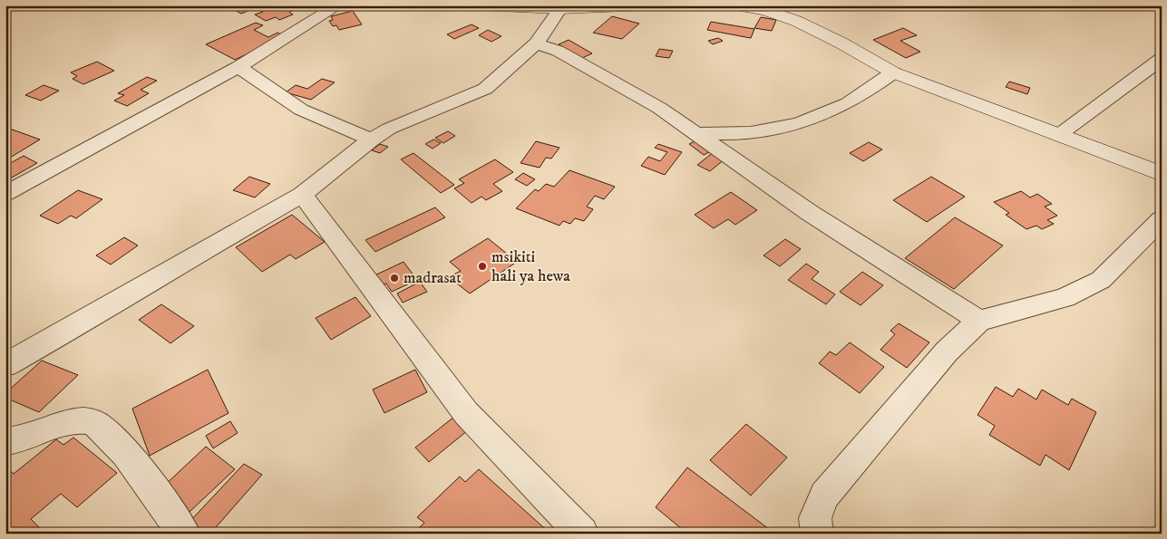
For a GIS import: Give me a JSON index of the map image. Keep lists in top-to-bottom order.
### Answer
{
  "places": ["msikiti hali ya hewa", "madrasat"]
}
